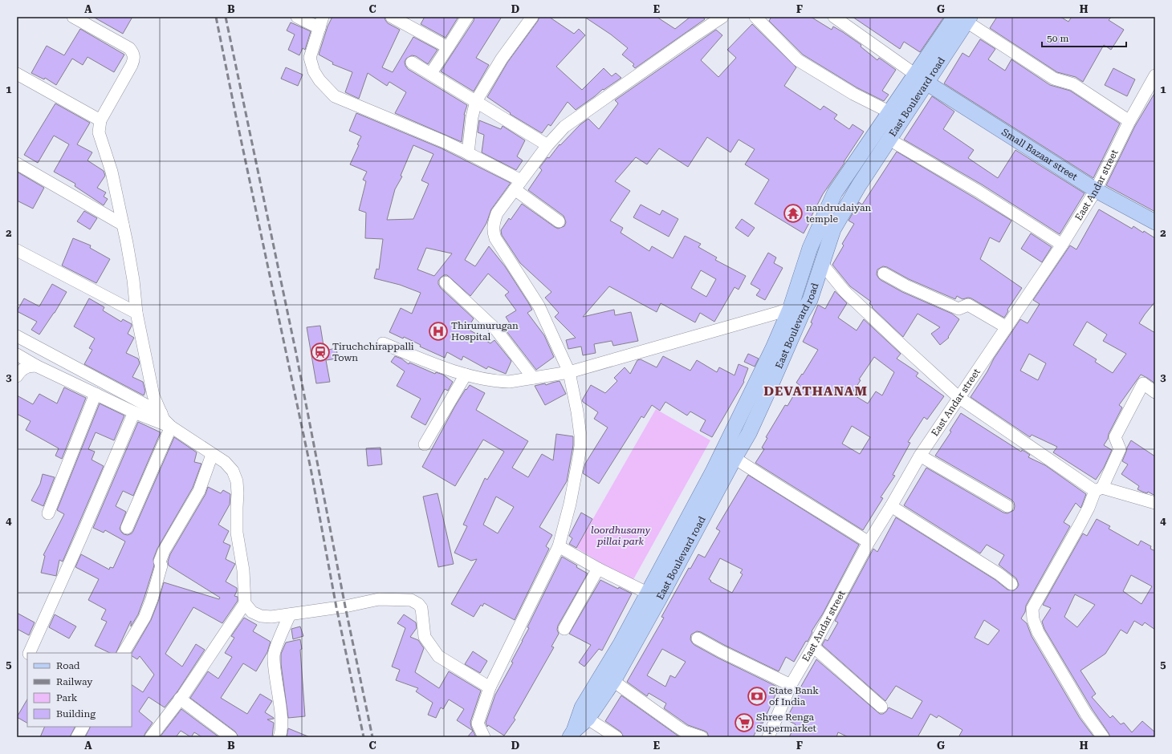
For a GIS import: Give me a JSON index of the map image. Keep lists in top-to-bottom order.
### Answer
{
  "streets": {
    "main road": ["East Boulevard road", "Small Bazaar street"],
    "street": ["East Andar street"]
  },
  "crossings": [
    ["East Boulevard road", "Small Bazaar street"],
    ["Small Bazaar street", "East Andar street"]
  ],
  "districts": ["DEVATHANAM"],
  "parks": ["loordhusamy pillai park"],
  "places": {
    "temple": ["nandrudaiyan temple"],
    "hospital": ["Thirumurugan Hospital"],
    "station": ["Tiruchchirappalli Town"],
    "bank": ["State Bank of India"],
    "supermarket": ["Shree Renga Supermarket"]
  },
  "legend": [
    "Road",
    "Railway",
    "Park",
    "Building"
  ],
  "scale_bar": "50 m",
  "grid": {
    "columns": [
      "A",
      "B",
      "C",
      "D",
      "E",
      "F",
      "G",
      "H"
    ],
    "rows": [
      "1",
      "2",
      "3",
      "4",
      "5"
    ]
  }
}
